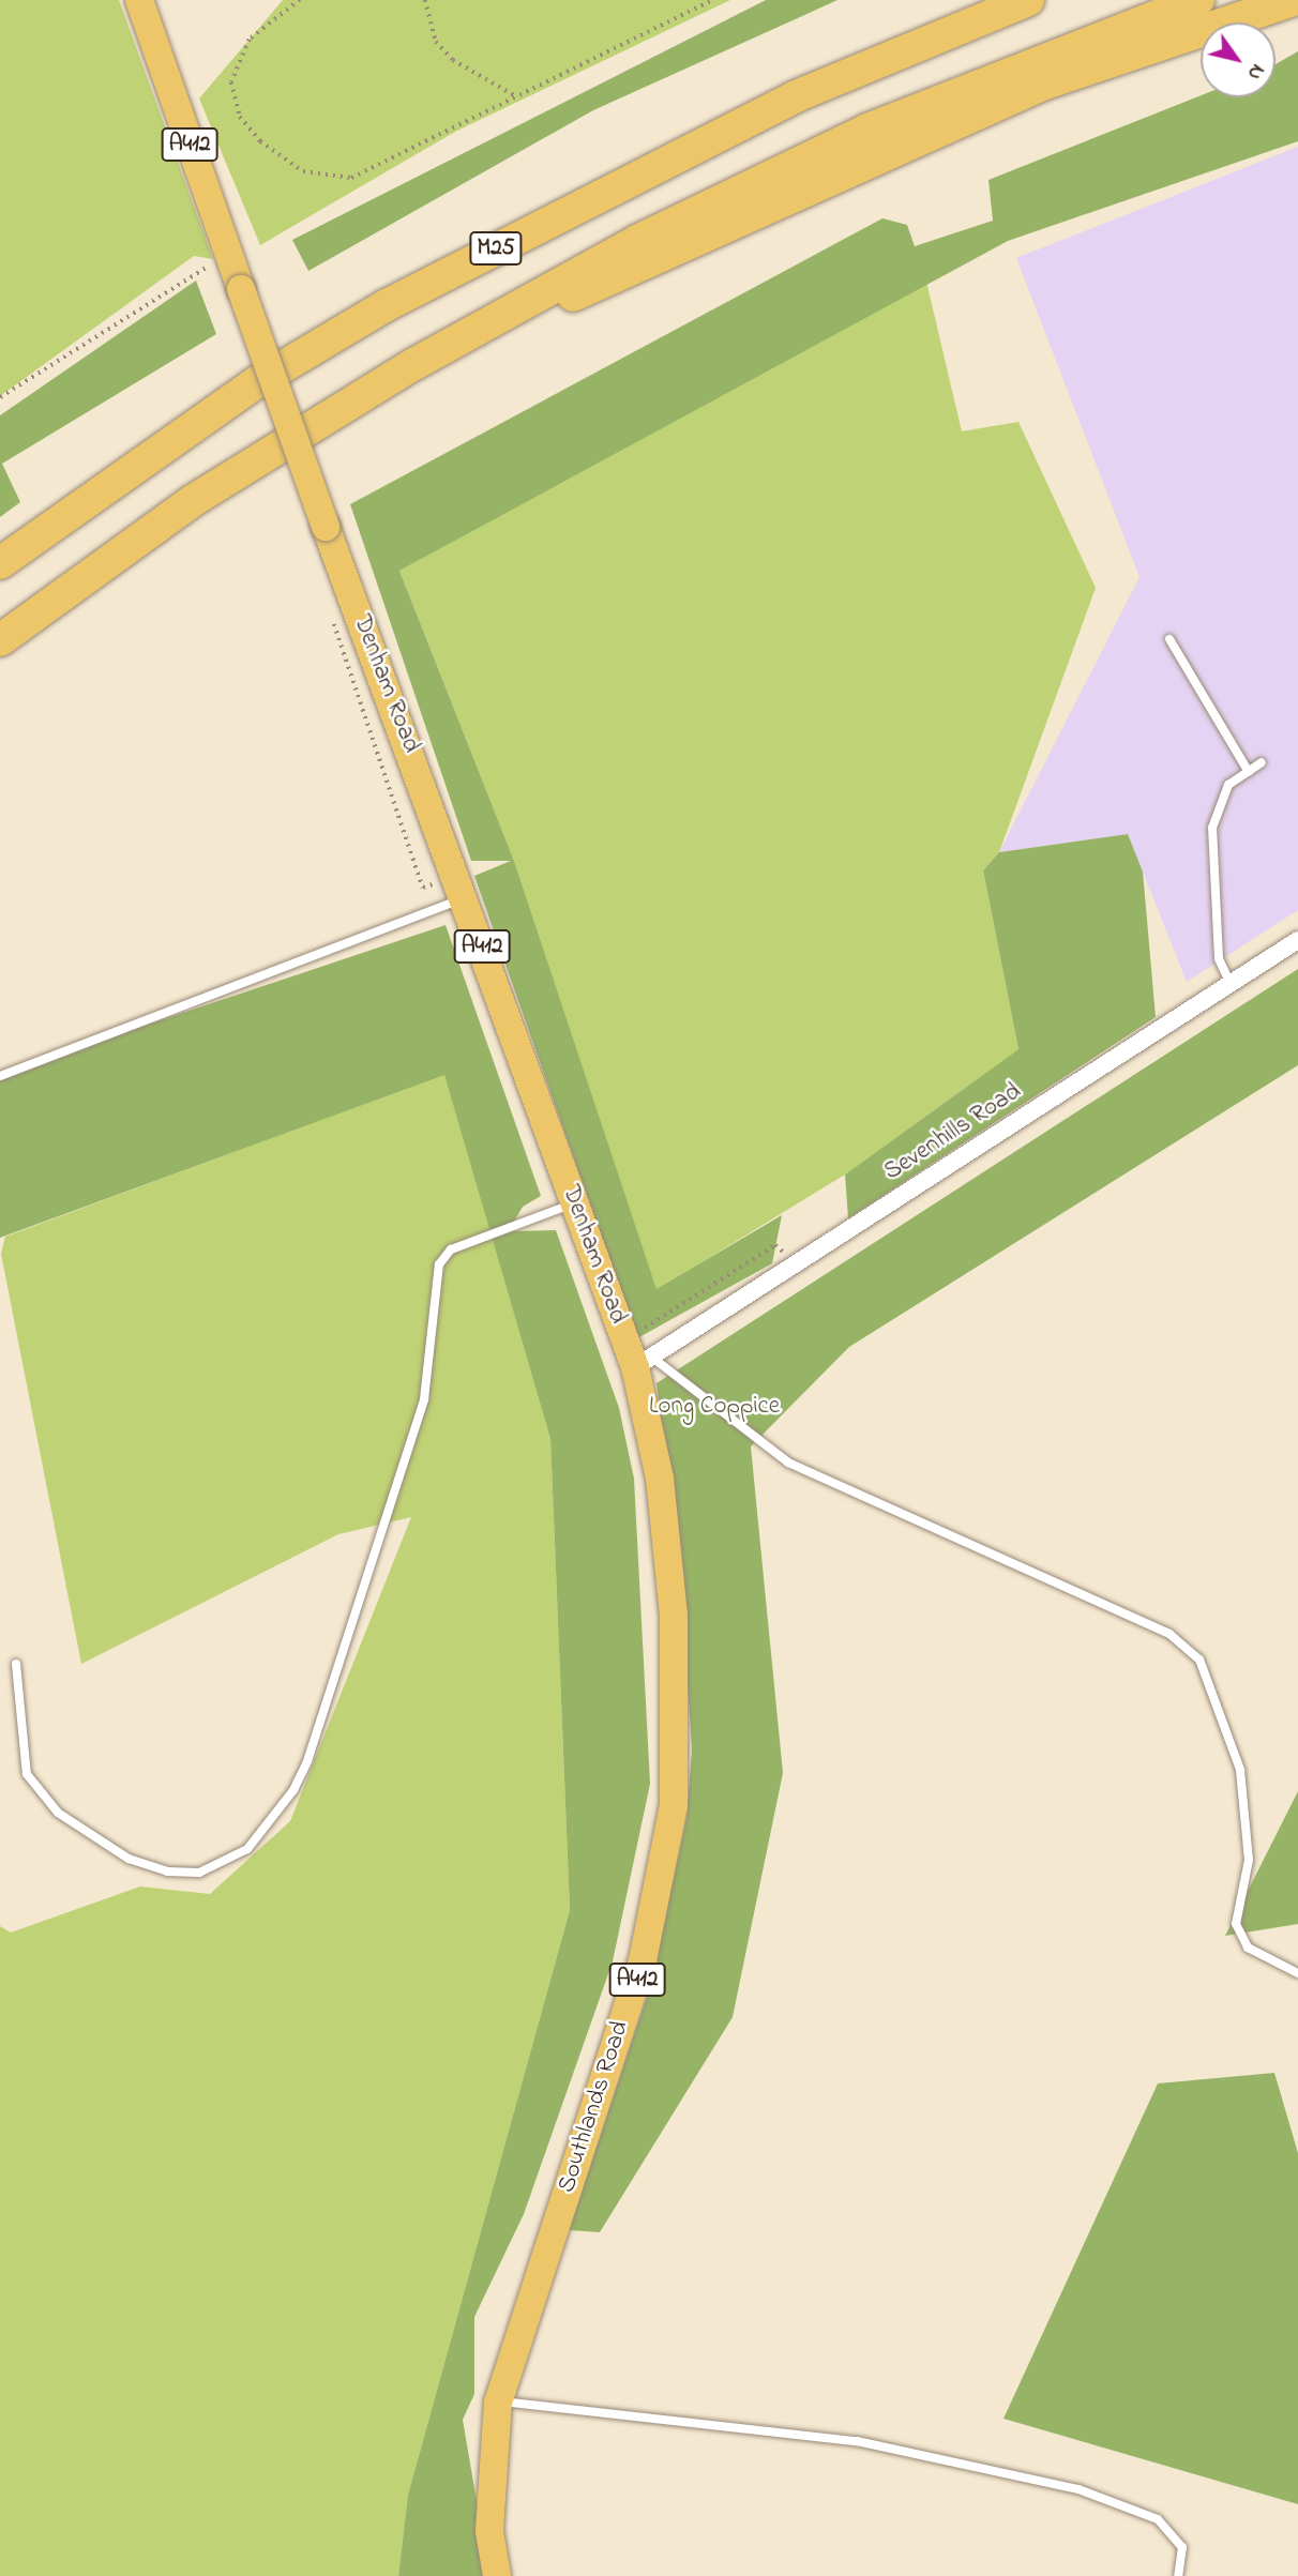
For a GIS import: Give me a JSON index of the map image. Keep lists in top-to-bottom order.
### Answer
{
  "streets": {
    "highway": ["M25"],
    "main road": ["A412", "Denham Road", "Southlands Road"],
    "street": ["Sevenhills Road"]
  },
  "crossings": [
    ["Denham Road", "Sevenhills Road"],
    ["Denham Road", "Southlands Road"],
    ["Sevenhills Road", "Southlands Road"]
  ],
  "parks": ["Long Coppice"],
  "north": "bottom right"
}
